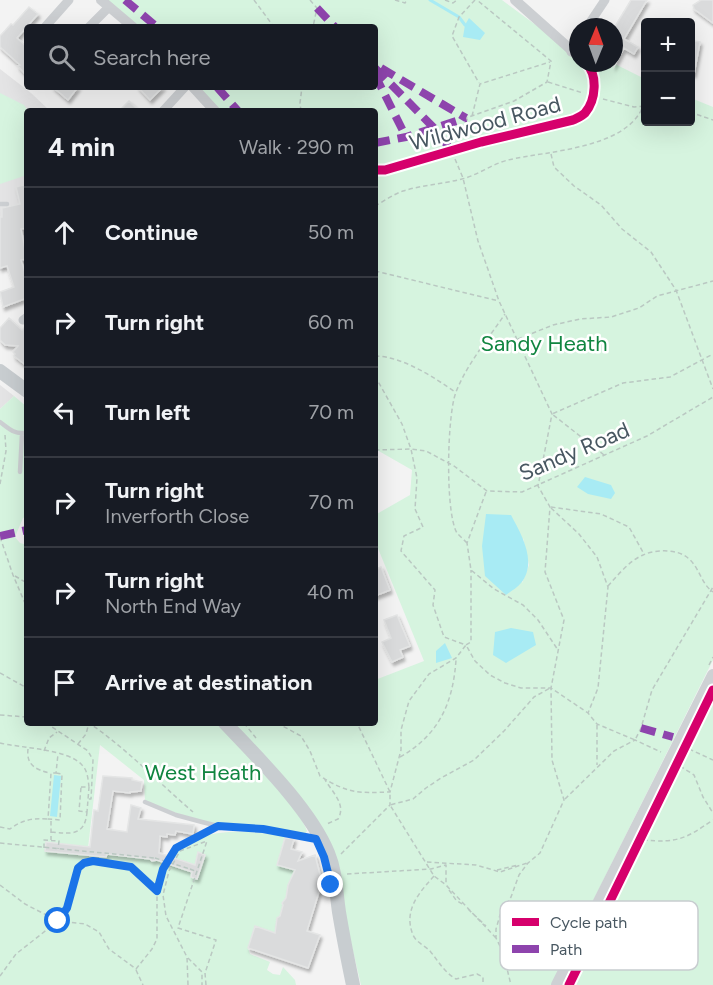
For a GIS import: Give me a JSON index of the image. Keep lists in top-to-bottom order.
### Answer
{
  "streets": {
    "street": ["Wildwood Road"],
    "path": ["Sandy Road"]
  },
  "parks": ["Sandy Heath", "West Heath"],
  "legend": ["Cycle path", "Path"],
  "north": "top",
  "page": {
    "map_buttons": ["+", "−"],
    "search": "Search here",
    "heading": ["4 min", "Walk · 290 m"],
    "list": [
      ["Continue", "50 m"],
      ["Turn right", "60 m"],
      ["Turn left", "70 m"],
      ["Turn right", "Inverforth Close", "70 m"],
      ["Turn right", "North End Way", "40 m"],
      "Arrive at destination"
    ]
  }
}
